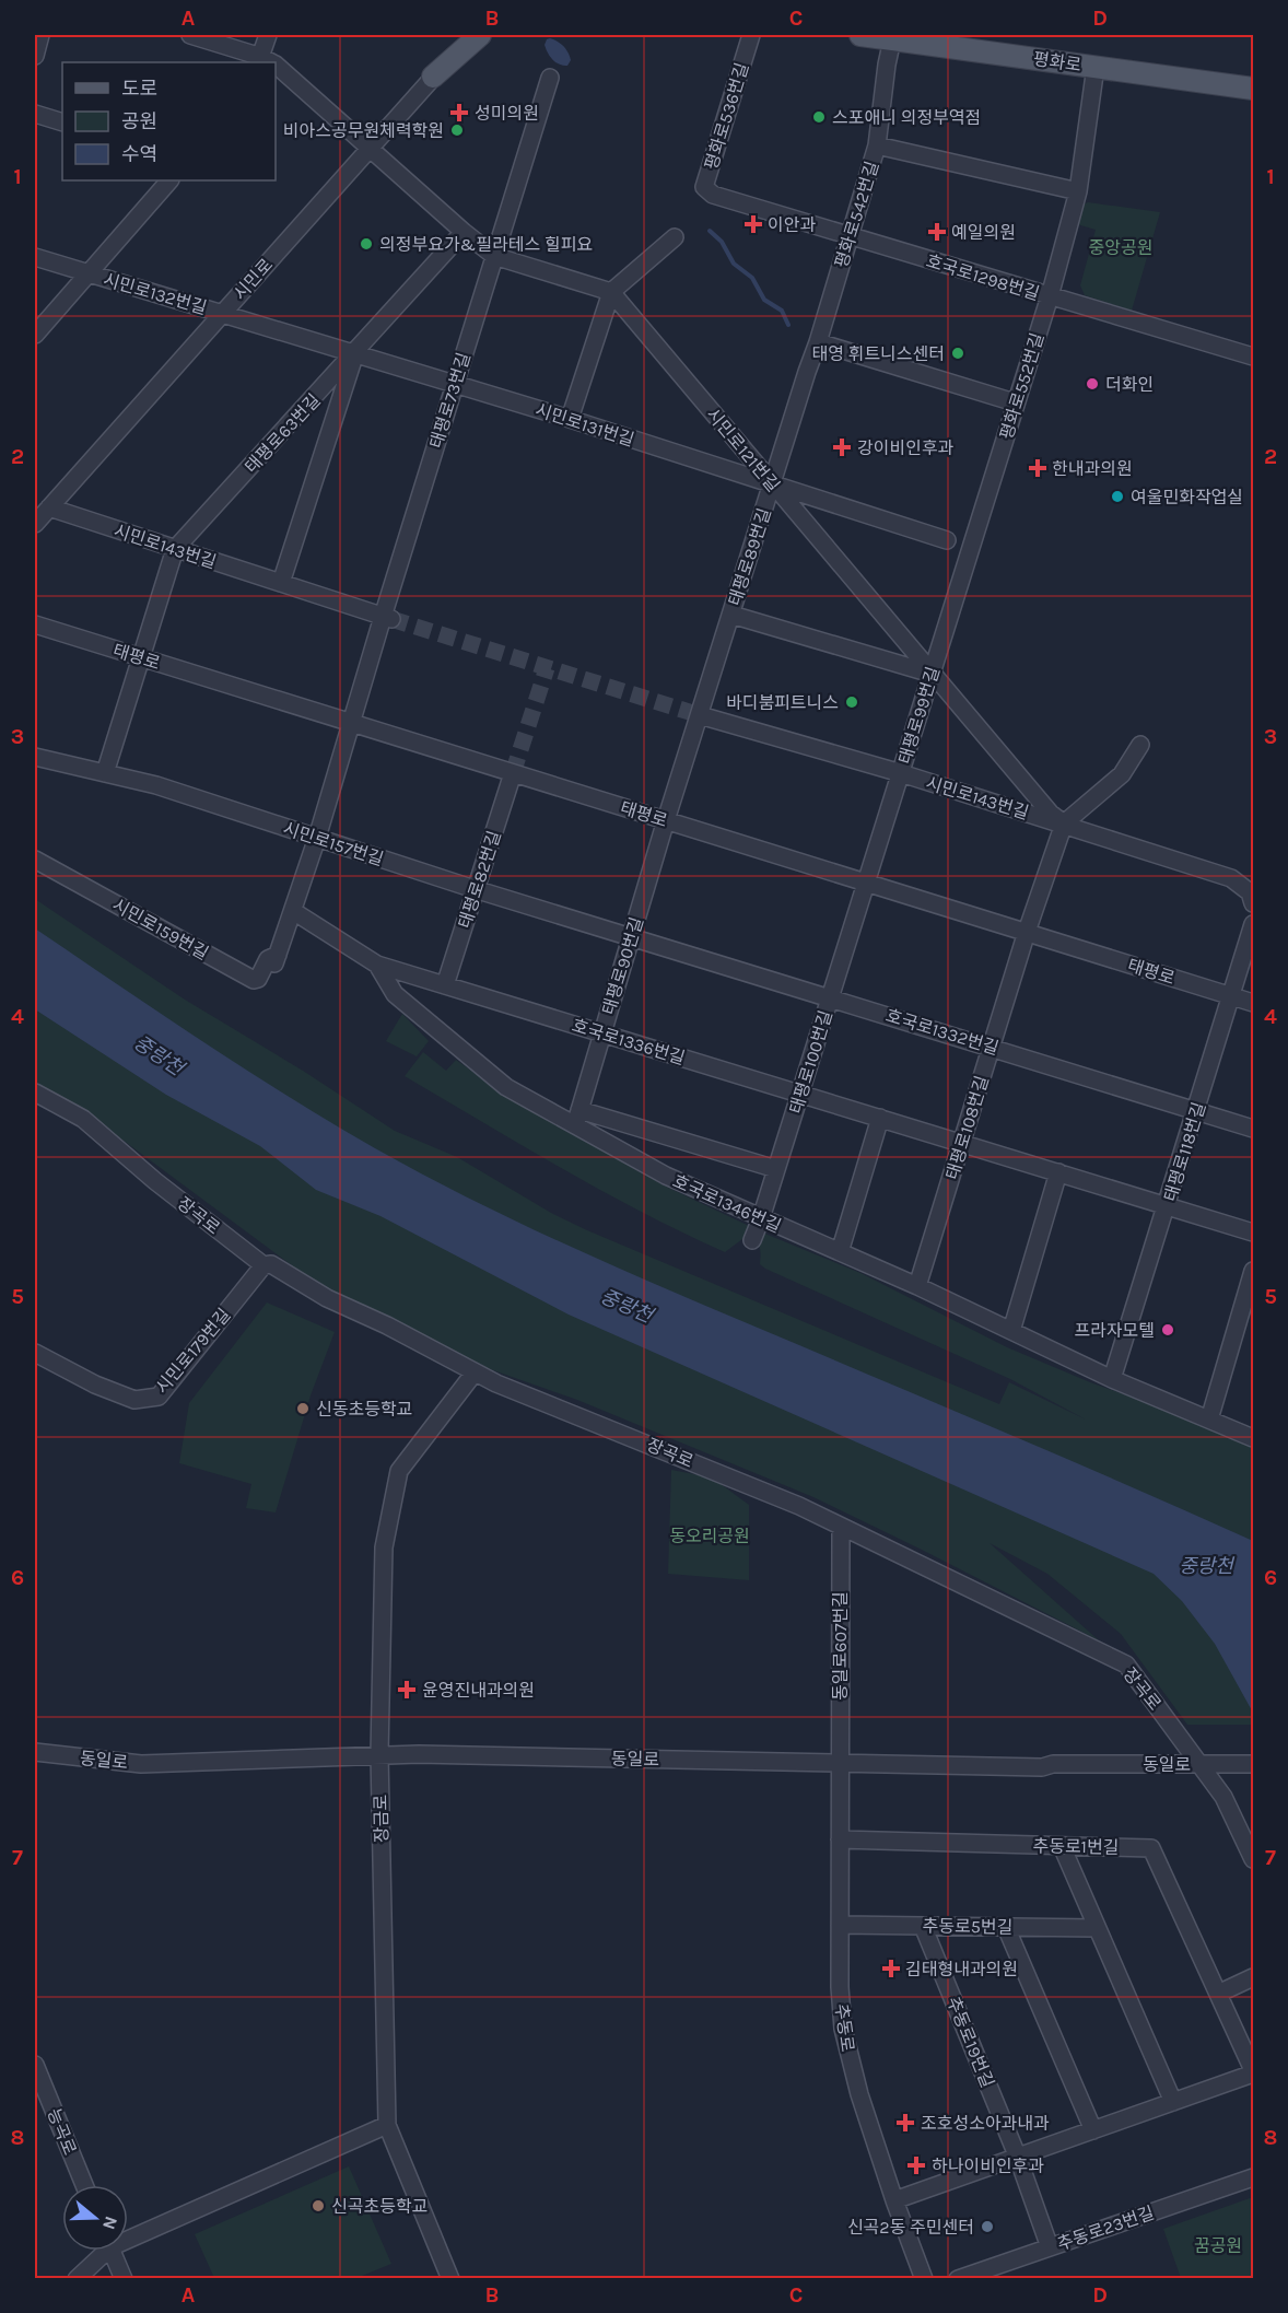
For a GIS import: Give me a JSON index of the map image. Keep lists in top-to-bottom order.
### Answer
{
  "streets": {
    "main road": ["평화로"],
    "street": [
      "평화로536번길",
      "평화로542번길",
      "호국로1298번길",
      "시민로",
      "시민로132번길",
      "평화로552번길",
      "태평로73번길",
      "시민로131번길",
      "태평로63번길",
      "시민로121번길",
      "시민로143번길",
      "태평로89번길",
      "태평로",
      "태평로99번길",
      "시민로157번길",
      "태평로82번길",
      "시민로159번길",
      "태평로90번길",
      "호국로1332번길",
      "호국로1336번길",
      "태평로100번길",
      "태평로108번길",
      "태평로118번길",
      "호국로1346번길",
      "장곡로",
      "시민로179번길",
      "동일로607번길",
      "동일로",
      "장금로",
      "추동로1번길",
      "추동로5번길",
      "추동로",
      "추동로19번길",
      "능곡로",
      "추동로23번길"
    ]
  },
  "crossings": [
    ["평화로", "평화로542번길"],
    ["평화로", "평화로552번길"],
    ["평화로536번길", "호국로1298번길"],
    ["평화로542번길", "호국로1298번길"],
    ["평화로542번길", "태평로89번길"],
    ["호국로1298번길", "평화로552번길"],
    ["시민로", "시민로132번길"],
    ["시민로", "시민로131번길"],
    ["시민로", "시민로143번길"],
    ["시민로132번길", "시민로131번길"],
    ["평화로552번길", "태평로99번길"],
    ["태평로73번길", "시민로131번길"],
    ["태평로73번길", "시민로143번길"],
    ["태평로73번길", "태평로"],
    ["태평로73번길", "시민로157번길"],
    ["태평로73번길", "시민로159번길"],
    ["태평로73번길", "호국로1346번길"],
    ["시민로131번길", "태평로63번길"],
    ["시민로131번길", "시민로121번길"],
    ["시민로131번길", "태평로89번길"],
    ["태평로63번길", "시민로143번길"],
    ["태평로63번길", "태평로"],
    ["태평로63번길", "시민로157번길"],
    ["시민로121번길", "시민로143번길"],
    ["시민로121번길", "태평로89번길"],
    ["시민로121번길", "태평로99번길"],
    ["시민로121번길", "태평로108번길"],
    ["시민로143번길", "태평로89번길"],
    ["시민로143번길", "태평로99번길"],
    ["시민로143번길", "태평로108번길"],
    ["태평로89번길", "태평로"],
    ["태평로89번길", "태평로99번길"],
    ["태평로89번길", "태평로90번길"],
    ["태평로", "태평로99번길"],
    ["태평로", "태평로82번길"],
    ["태평로", "태평로90번길"],
    ["태평로", "태평로100번길"],
    ["태평로", "태평로108번길"],
    ["태평로", "태평로118번길"],
    ["태평로99번길", "태평로100번길"],
    ["시민로157번길", "태평로82번길"],
    ["시민로157번길", "태평로90번길"],
    ["시민로157번길", "호국로1332번길"],
    ["태평로82번길", "호국로1336번길"],
    ["태평로90번길", "호국로1332번길"],
    ["태평로90번길", "호국로1336번길"],
    ["태평로90번길", "호국로1346번길"],
    ["호국로1332번길", "태평로100번길"],
    ["호국로1332번길", "태평로108번길"],
    ["호국로1332번길", "태평로118번길"],
    ["호국로1336번길", "태평로100번길"],
    ["호국로1336번길", "태평로108번길"],
    ["호국로1336번길", "태평로118번길"],
    ["호국로1336번길", "호국로1346번길"],
    ["태평로100번길", "호국로1346번길"],
    ["태평로108번길", "호국로1346번길"],
    ["태평로118번길", "호국로1346번길"],
    ["장곡로", "시민로179번길"],
    ["장곡로", "동일로607번길"],
    ["장곡로", "동일로"],
    ["장곡로", "장금로"],
    ["동일로607번길", "동일로"],
    ["동일로607번길", "추동로"],
    ["동일로", "장금로"],
    ["동일로", "추동로"],
    ["추동로1번길", "추동로"],
    ["추동로5번길", "추동로"],
    ["추동로5번길", "추동로19번길"],
    ["추동로19번길", "추동로23번길"]
  ],
  "water": ["중랑천"],
  "parks": ["중앙공원", "동오리공원", "꿈공원"],
  "places": {
    "health": [
      "성미의원",
      "이안과",
      "예일의원",
      "강이비인후과",
      "한내과의원",
      "윤영진내과의원",
      "김태형내과의원",
      "조호성소아과내과",
      "하나이비인후과"
    ],
    "other": [
      "스포애니 의정부역점",
      "비아스공무원체력학원",
      "의정부요가&필라테스 힐피요",
      "태영 휘트니스센터",
      "더화인",
      "여울민화작업실",
      "바디붐피트니스",
      "프라자모텔",
      "신동초등학교",
      "신곡초등학교",
      "신곡2동 주민센터"
    ]
  },
  "legend": ["도로", "공원", "수역"],
  "north": "right",
  "grid": {
    "columns": [
      "A",
      "B",
      "C",
      "D"
    ],
    "rows": [
      "1",
      "2",
      "3",
      "4",
      "5",
      "6",
      "7",
      "8"
    ]
  }
}
